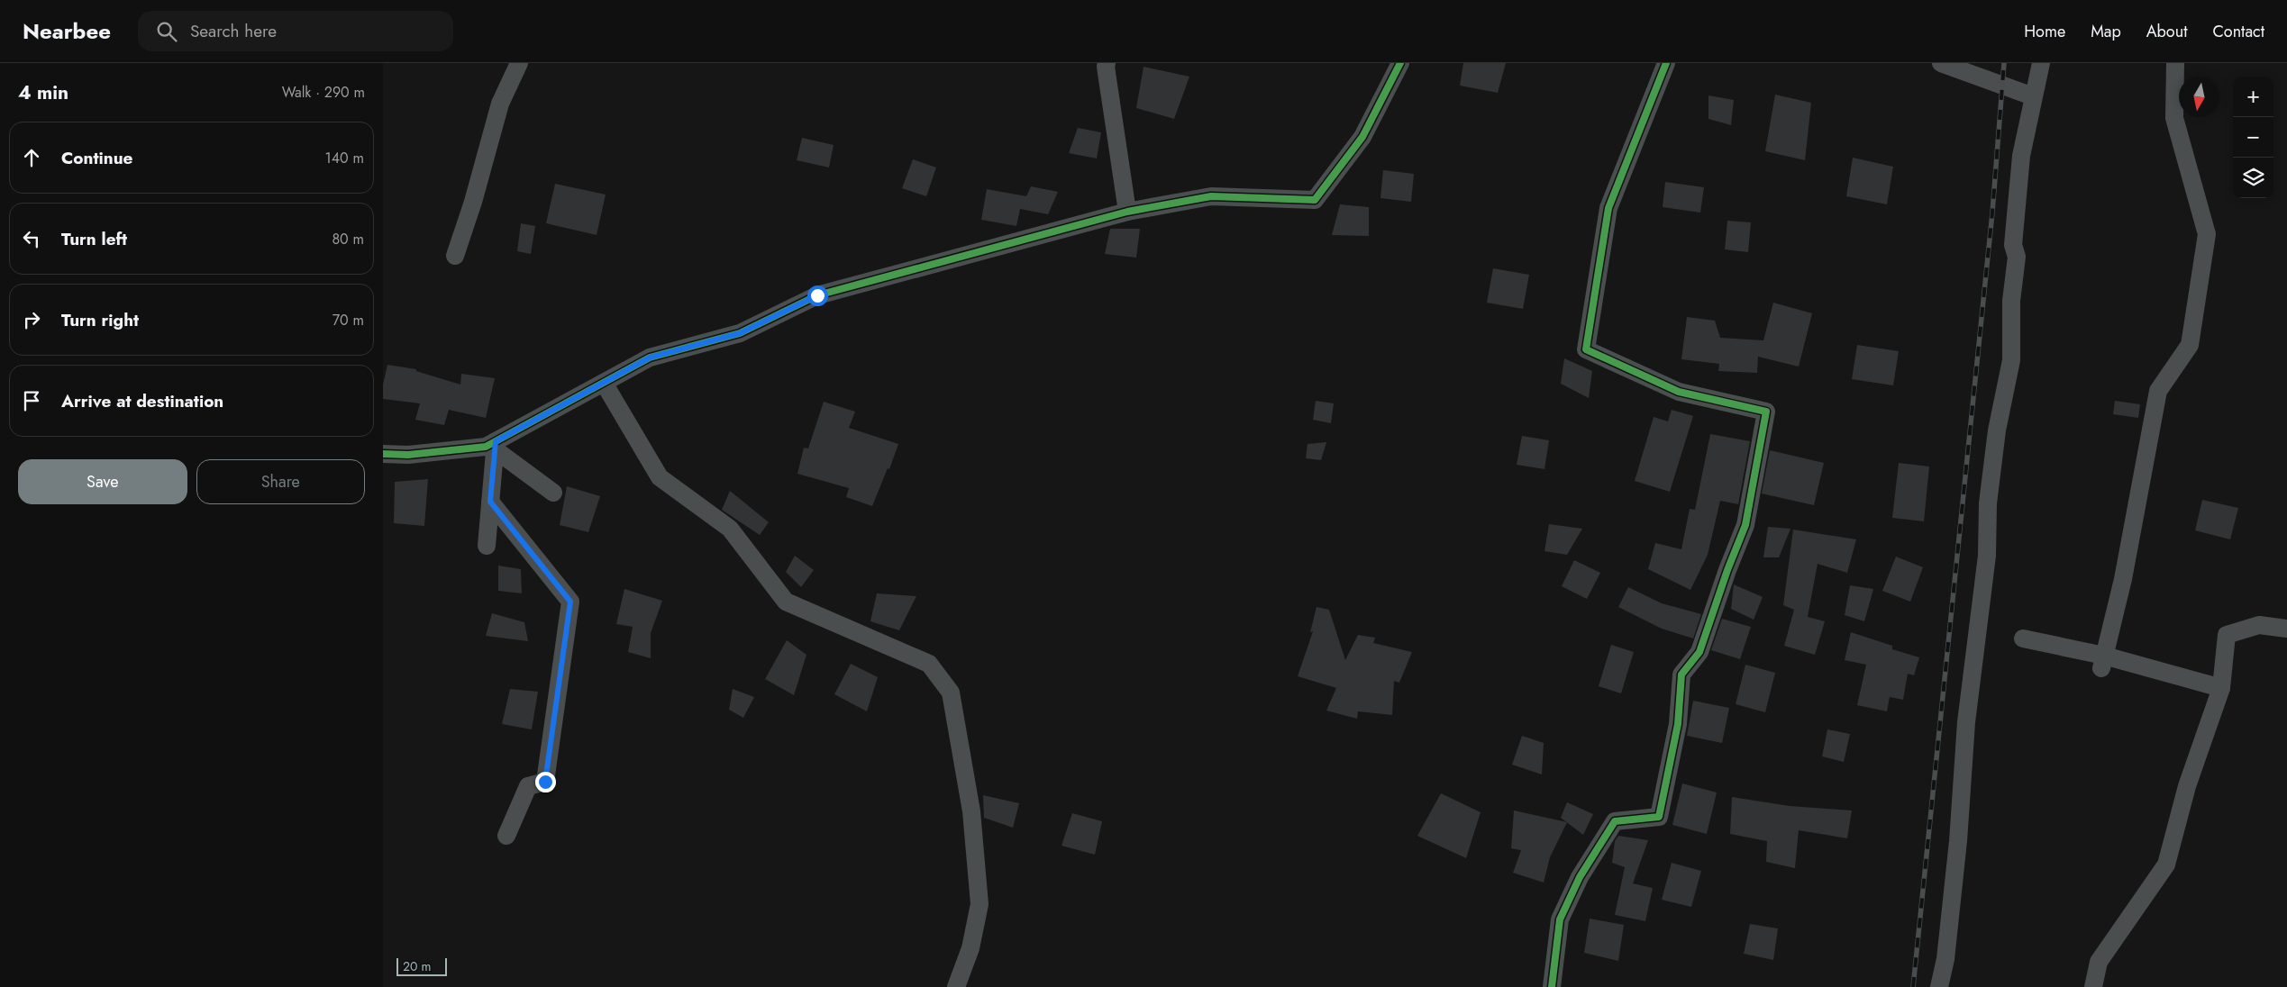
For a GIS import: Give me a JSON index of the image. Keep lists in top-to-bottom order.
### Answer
{
  "scale_bar": "20 m",
  "north": "bottom",
  "page": {
    "header": "Nearbee",
    "search": "Search here",
    "nav": [
      "Home",
      "Map",
      "About",
      "Contact"
    ],
    "heading": ["4 min", "Walk · 290 m"],
    "map_buttons": ["+", "−"],
    "list": [
      ["Continue", "140 m"],
      ["Turn left", "80 m"],
      ["Turn right", "70 m"],
      "Arrive at destination"
    ],
    "buttons": ["Save", "Share"],
    "scale": "20 m"
  }
}
